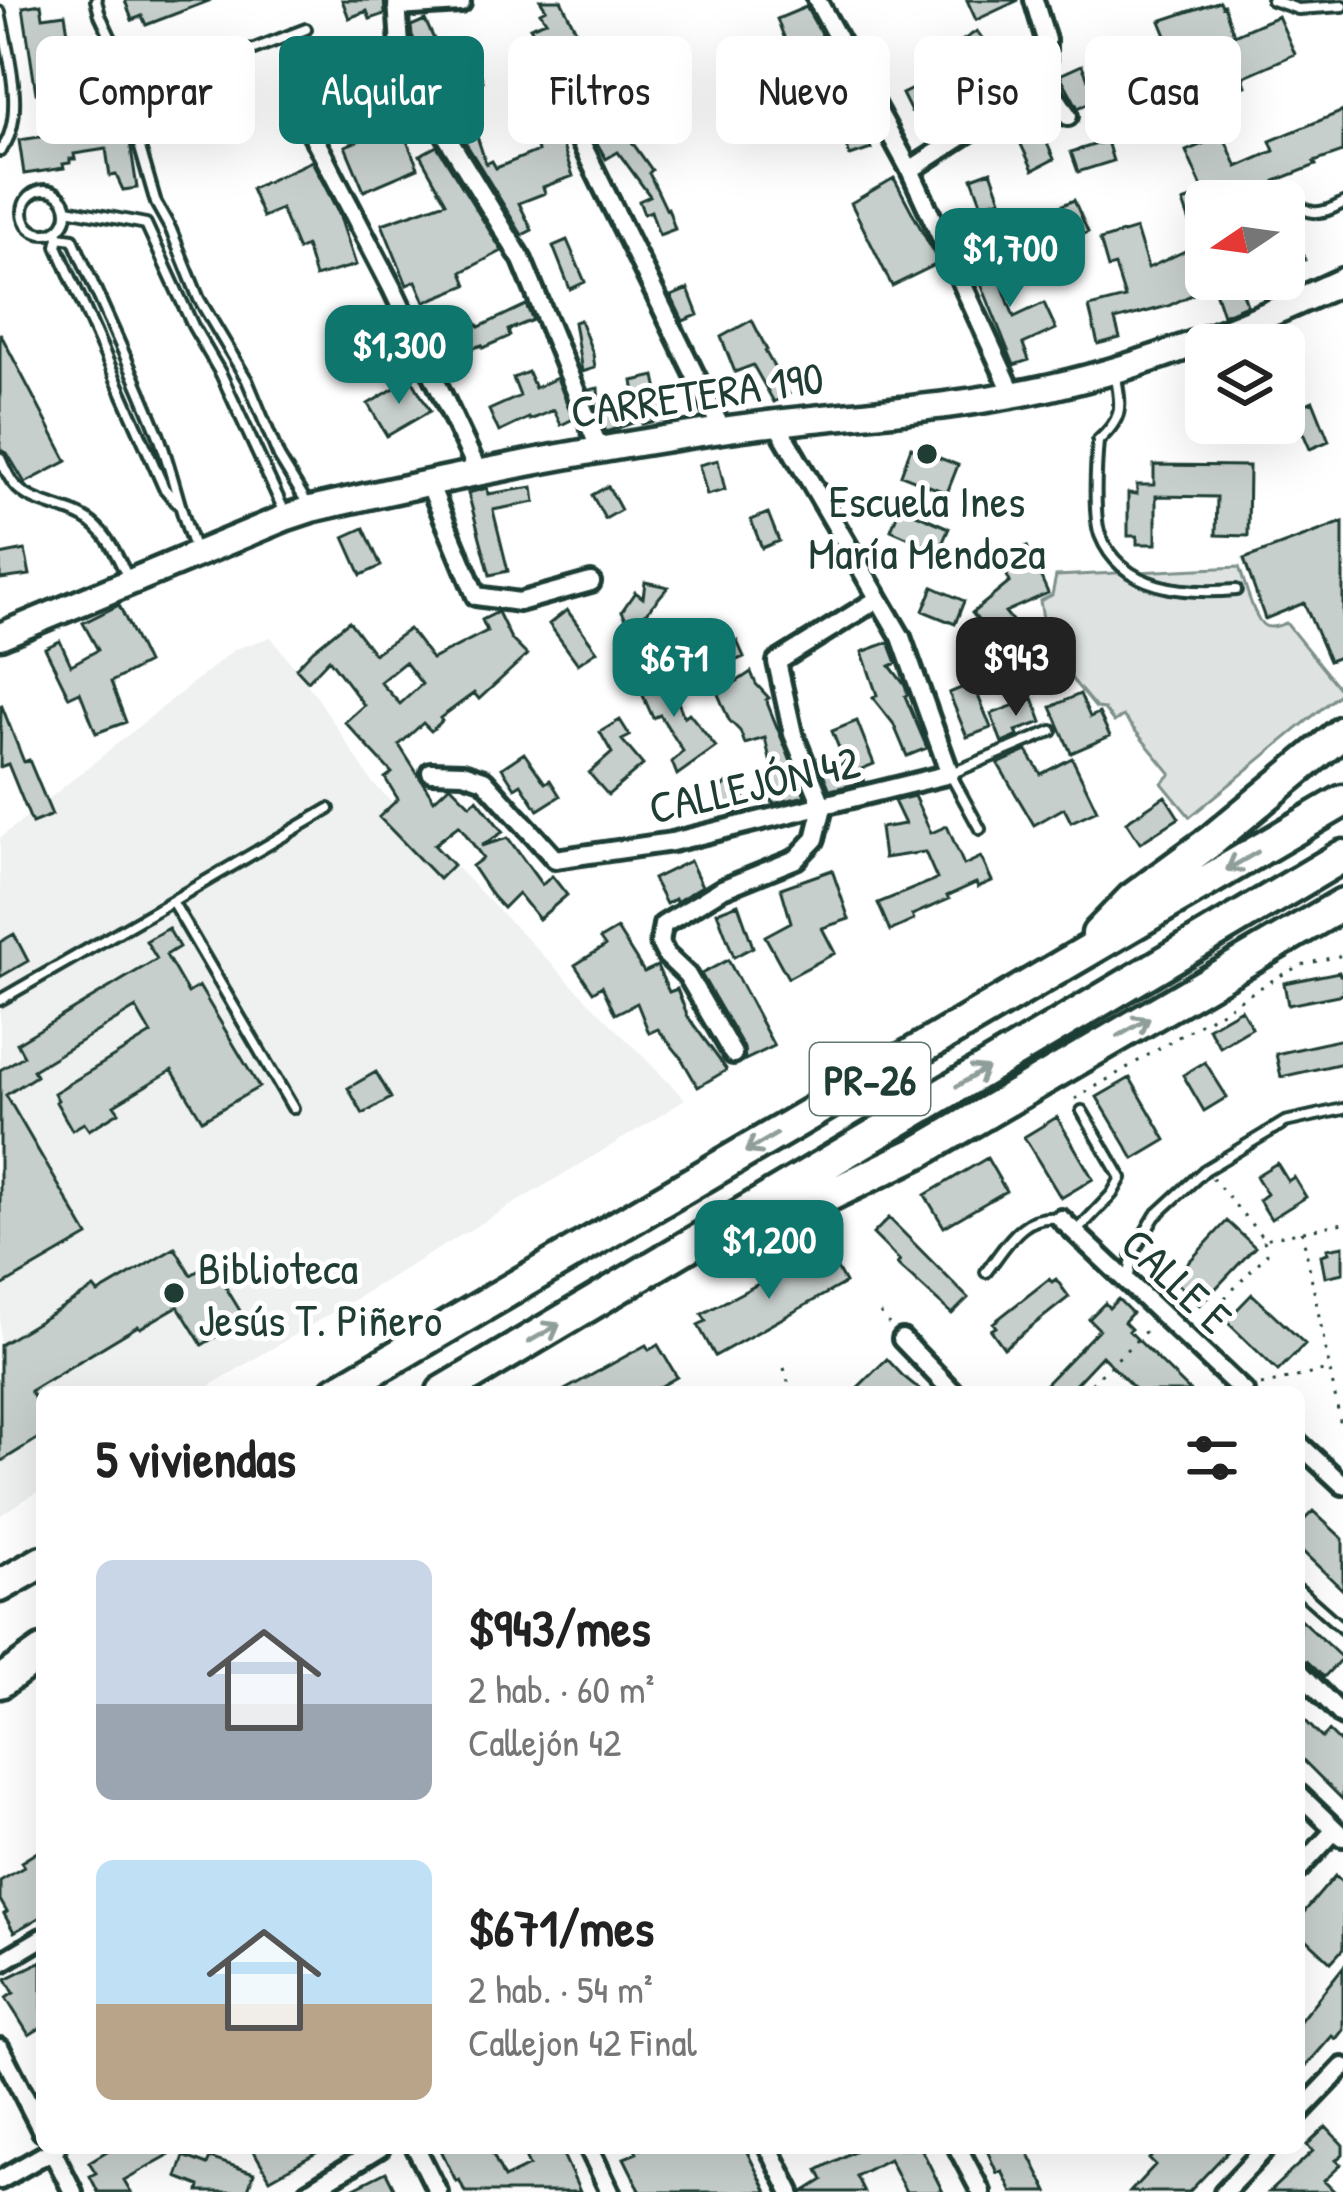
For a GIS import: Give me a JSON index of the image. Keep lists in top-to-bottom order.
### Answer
{
  "streets": {
    "highway": ["PR-26"],
    "street": ["CARRETERA 190", "CALLEJÓN 42", "CALLE E"]
  },
  "places": ["Escuela Ines María Mendoza", "Biblioteca Jesús T. Piñero"],
  "north": "left",
  "page": {
    "chip": [
      "Comprar",
      "Alquilar",
      "Filtros",
      "Nuevo",
      "Piso",
      "Casa"
    ],
    "price": [
      "$1,700",
      "$1,300",
      "$943",
      "$671",
      "$1,200"
    ],
    "heading": "5 viviendas",
    "list": [
      {
        "name": "$943/mes",
        "note": "2 hab. · 60 m² · Callejón 42"
      },
      {
        "name": "$671/mes",
        "note": "2 hab. · 54 m² · Callejon 42 Final"
      }
    ]
  }
}
